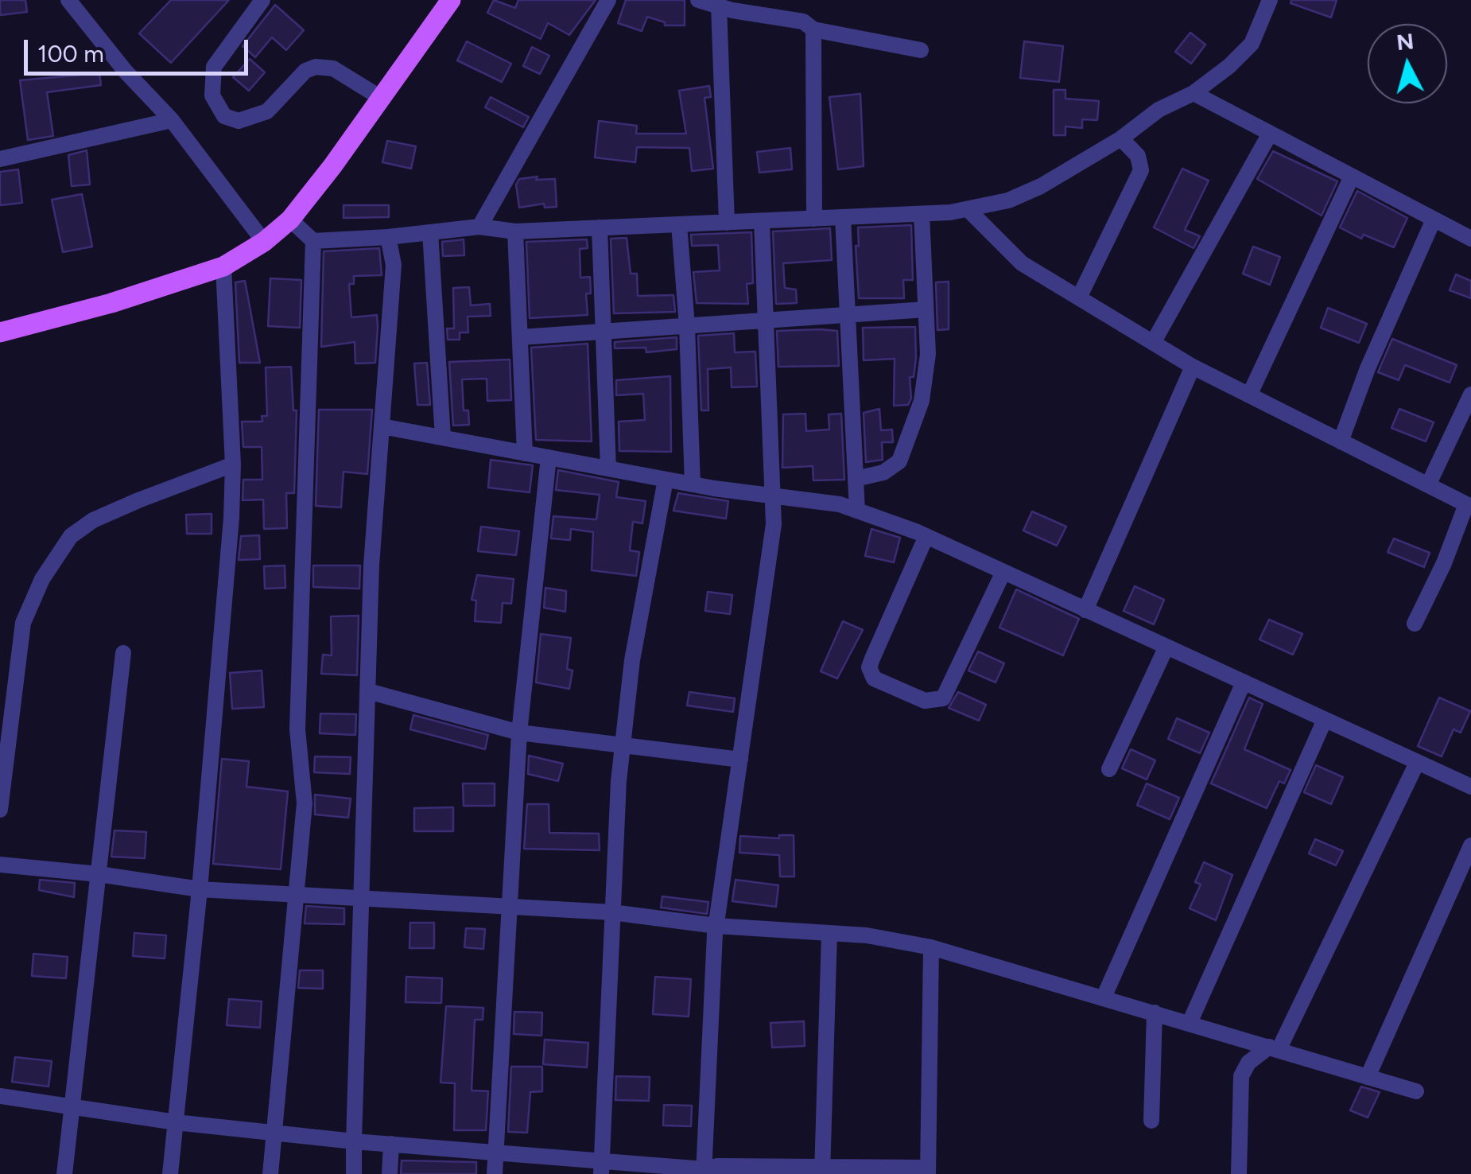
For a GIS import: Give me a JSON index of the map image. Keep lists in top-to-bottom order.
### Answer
{
  "scale_bar": "100 m",
  "north": "top"
}
